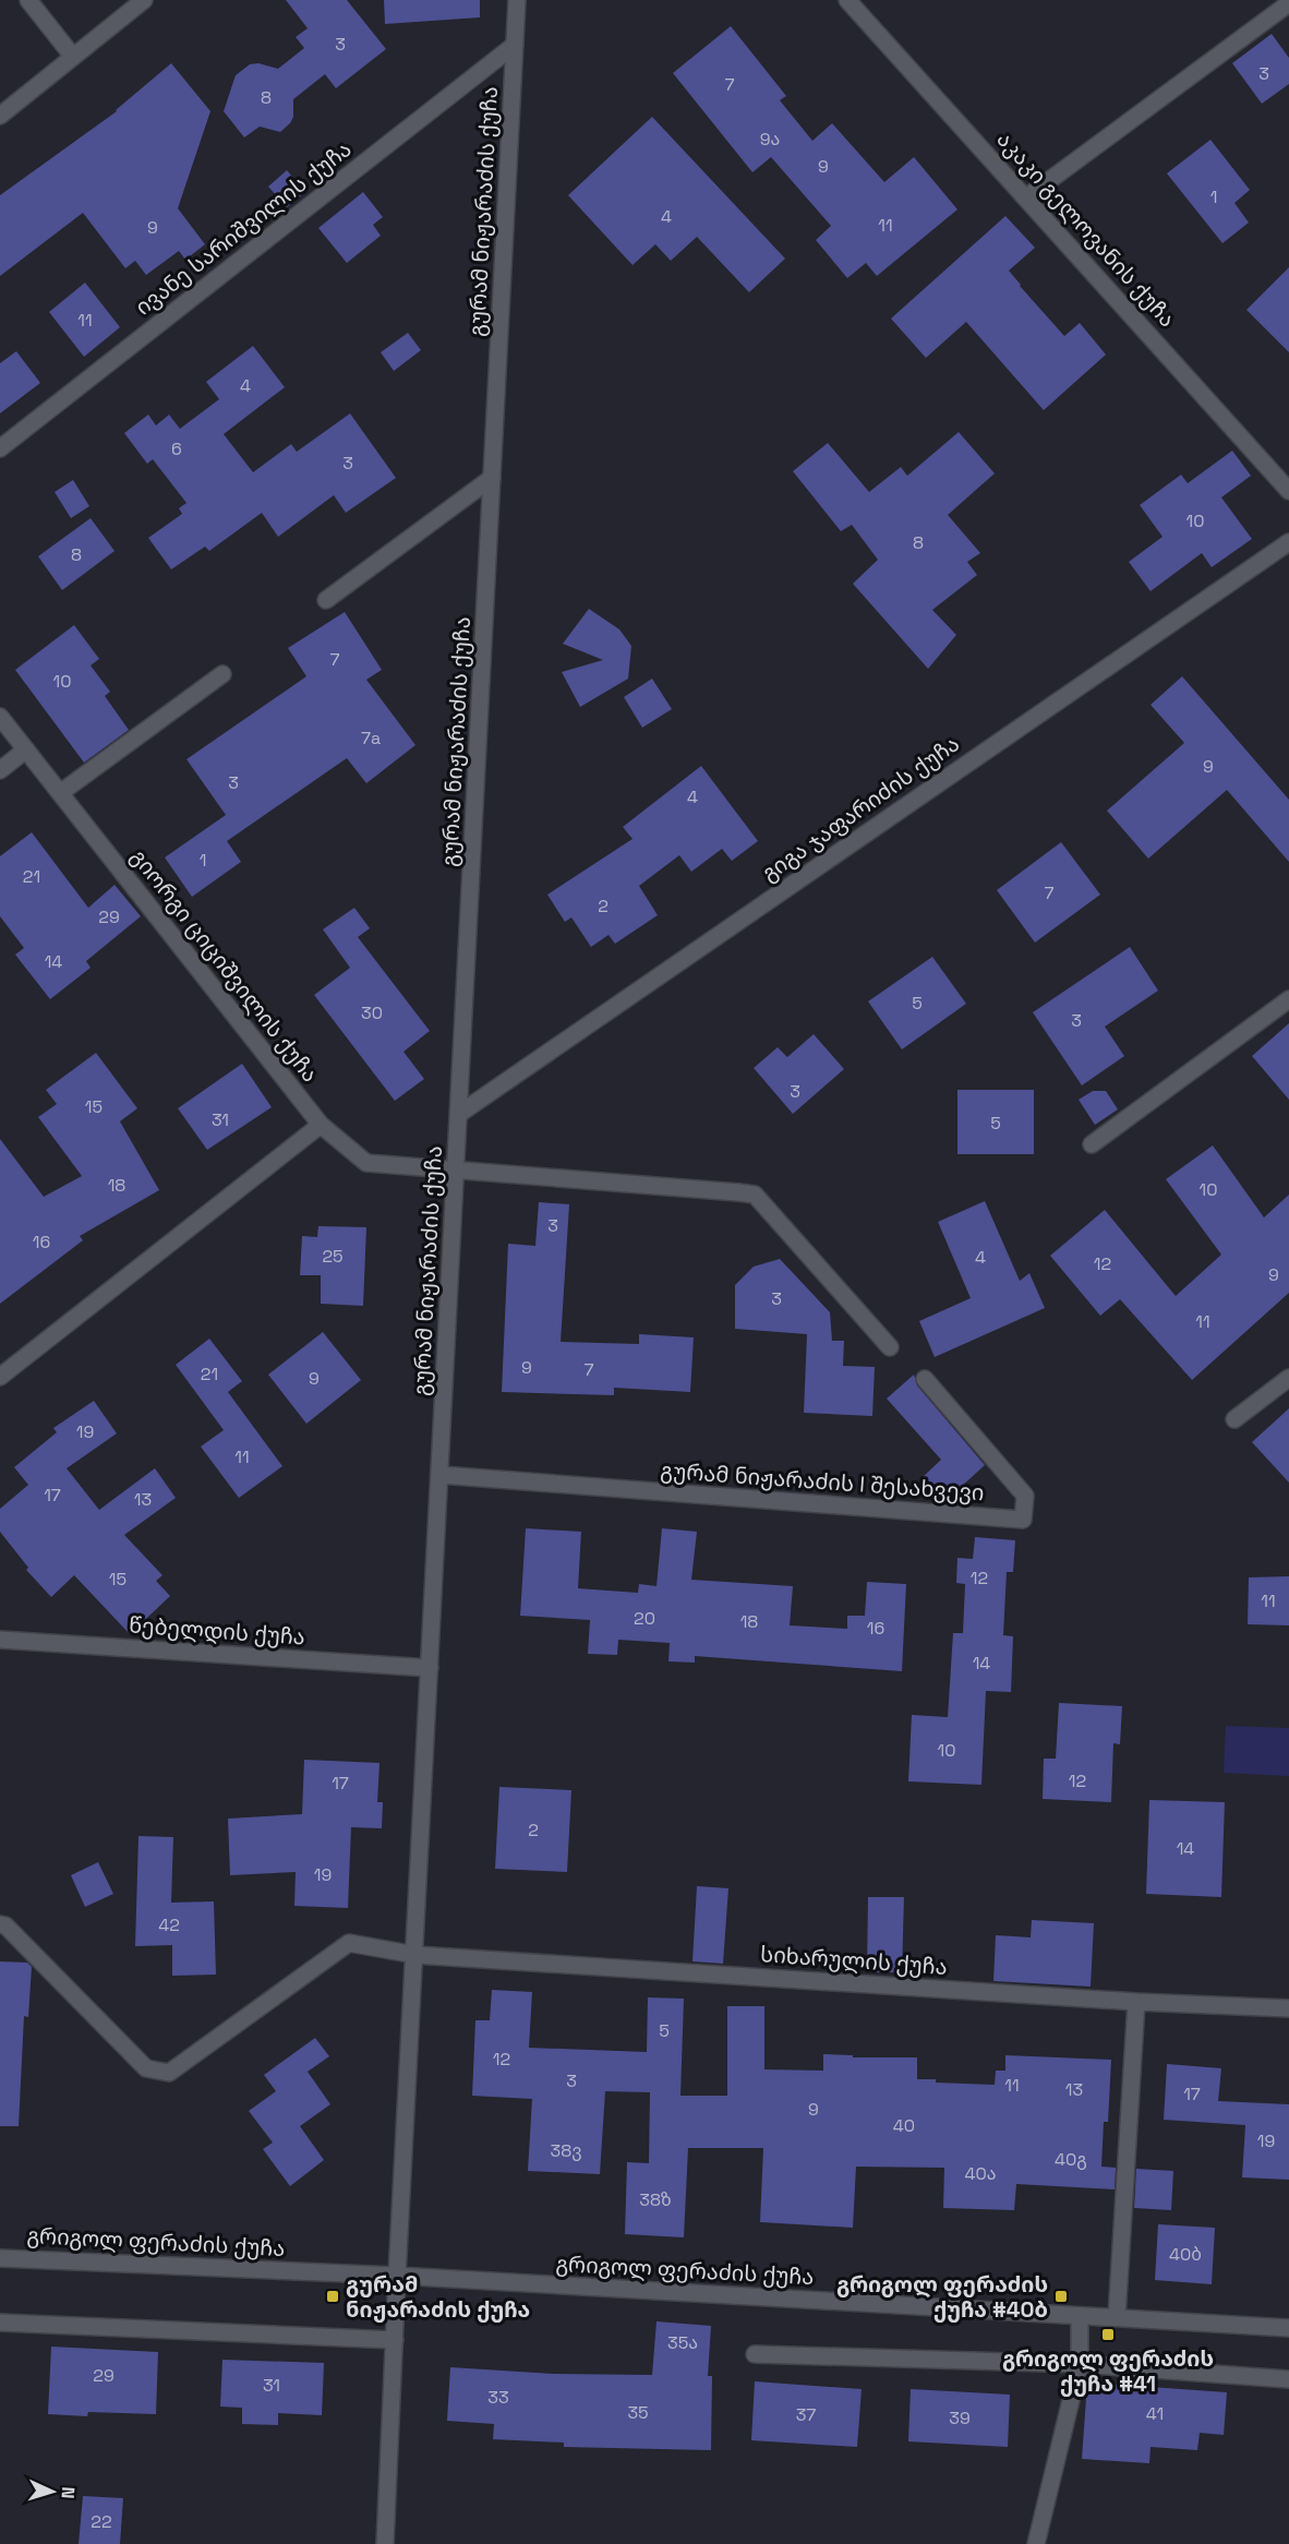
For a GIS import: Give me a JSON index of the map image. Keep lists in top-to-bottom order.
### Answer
{
  "streets": {
    "street": [
      "გურამ ნიჟარაძის ქუჩა",
      "ივანე სარიშვილის ქუჩა",
      "აკაკი გელოვანის ქუჩა",
      "გიგა ჯაფარიძის ქუჩა",
      "გიორგი ციციშვილის ქუჩა",
      "გურამ ნიჟარაძის I შესახვევი",
      "წებელდის ქუჩა",
      "სიხარულის ქუჩა",
      "გრიგოლ ფერაძის ქუჩა"
    ]
  },
  "crossings": [
    ["გურამ ნიჟარაძის ქუჩა", "ივანე სარიშვილის ქუჩა"],
    ["გურამ ნიჟარაძის ქუჩა", "გიგა ჯაფარიძის ქუჩა"],
    ["გურამ ნიჟარაძის ქუჩა", "გიორგი ციციშვილის ქუჩა"],
    ["გურამ ნიჟარაძის ქუჩა", "გურამ ნიჟარაძის I შესახვევი"],
    ["გურამ ნიჟარაძის ქუჩა", "წებელდის ქუჩა"],
    ["გურამ ნიჟარაძის ქუჩა", "სიხარულის ქუჩა"],
    ["გურამ ნიჟარაძის ქუჩა", "გრიგოლ ფერაძის ქუჩა"]
  ],
  "places": {
    "transit": ["გურამ ნიჟარაძის ქუჩა", "გრიგოლ ფერაძის ქუჩა #40ბ", "გრიგოლ ფერაძის ქუჩა #41"]
  },
  "house_numbers": [
    "3",
    "3",
    "7",
    "8",
    "9ა",
    "9",
    "1",
    "4",
    "11",
    "9",
    "11",
    "4",
    "6",
    "3",
    "10",
    "8",
    "8",
    "7",
    "10",
    "7a",
    "9",
    "3",
    "4",
    "1",
    "21",
    "7",
    "2",
    "29",
    "14",
    "5",
    "30",
    "3",
    "3",
    "15",
    "31",
    "5",
    "18",
    "10",
    "3",
    "16",
    "25",
    "4",
    "12",
    "9",
    "3",
    "11",
    "9",
    "7",
    "21",
    "9",
    "19",
    "11",
    "17",
    "13",
    "12",
    "15",
    "11",
    "20",
    "18",
    "16",
    "14",
    "10",
    "12",
    "17",
    "2",
    "14",
    "19",
    "42",
    "5",
    "12",
    "3",
    "11",
    "13",
    "17",
    "9",
    "40",
    "19",
    "38ვ",
    "40გ",
    "40ა",
    "38ზ",
    "40ბ",
    "35ა",
    "29",
    "31",
    "33",
    "35",
    "41",
    "37",
    "39",
    "22"
  ],
  "north": "right"
}
